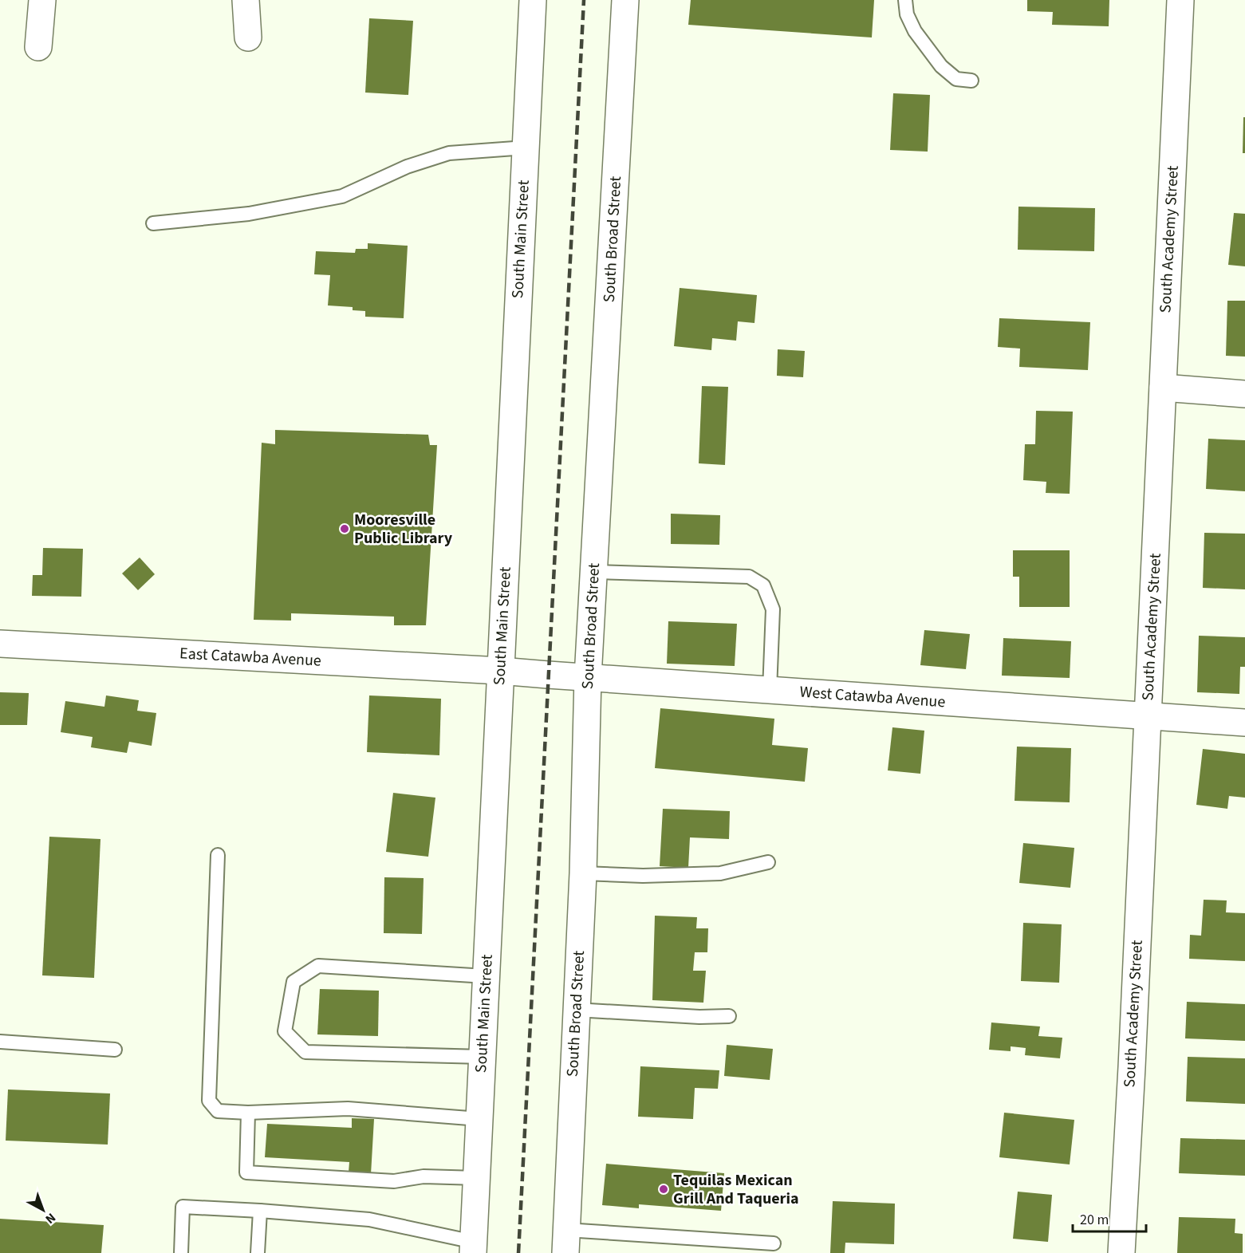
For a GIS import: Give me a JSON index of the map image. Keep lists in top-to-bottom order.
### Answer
{
  "streets": {
    "street": [
      "South Main Street",
      "South Broad Street",
      "South Academy Street",
      "East Catawba Avenue",
      "West Catawba Avenue"
    ]
  },
  "crossings": [
    ["South Main Street", "East Catawba Avenue"],
    ["South Main Street", "West Catawba Avenue"],
    ["South Broad Street", "West Catawba Avenue"],
    ["South Academy Street", "West Catawba Avenue"],
    ["East Catawba Avenue", "West Catawba Avenue"]
  ],
  "places": ["Mooresville Public Library", "Tequilas Mexican Grill And Taqueria"],
  "scale_bar": "20 m",
  "north": "bottom right"
}
